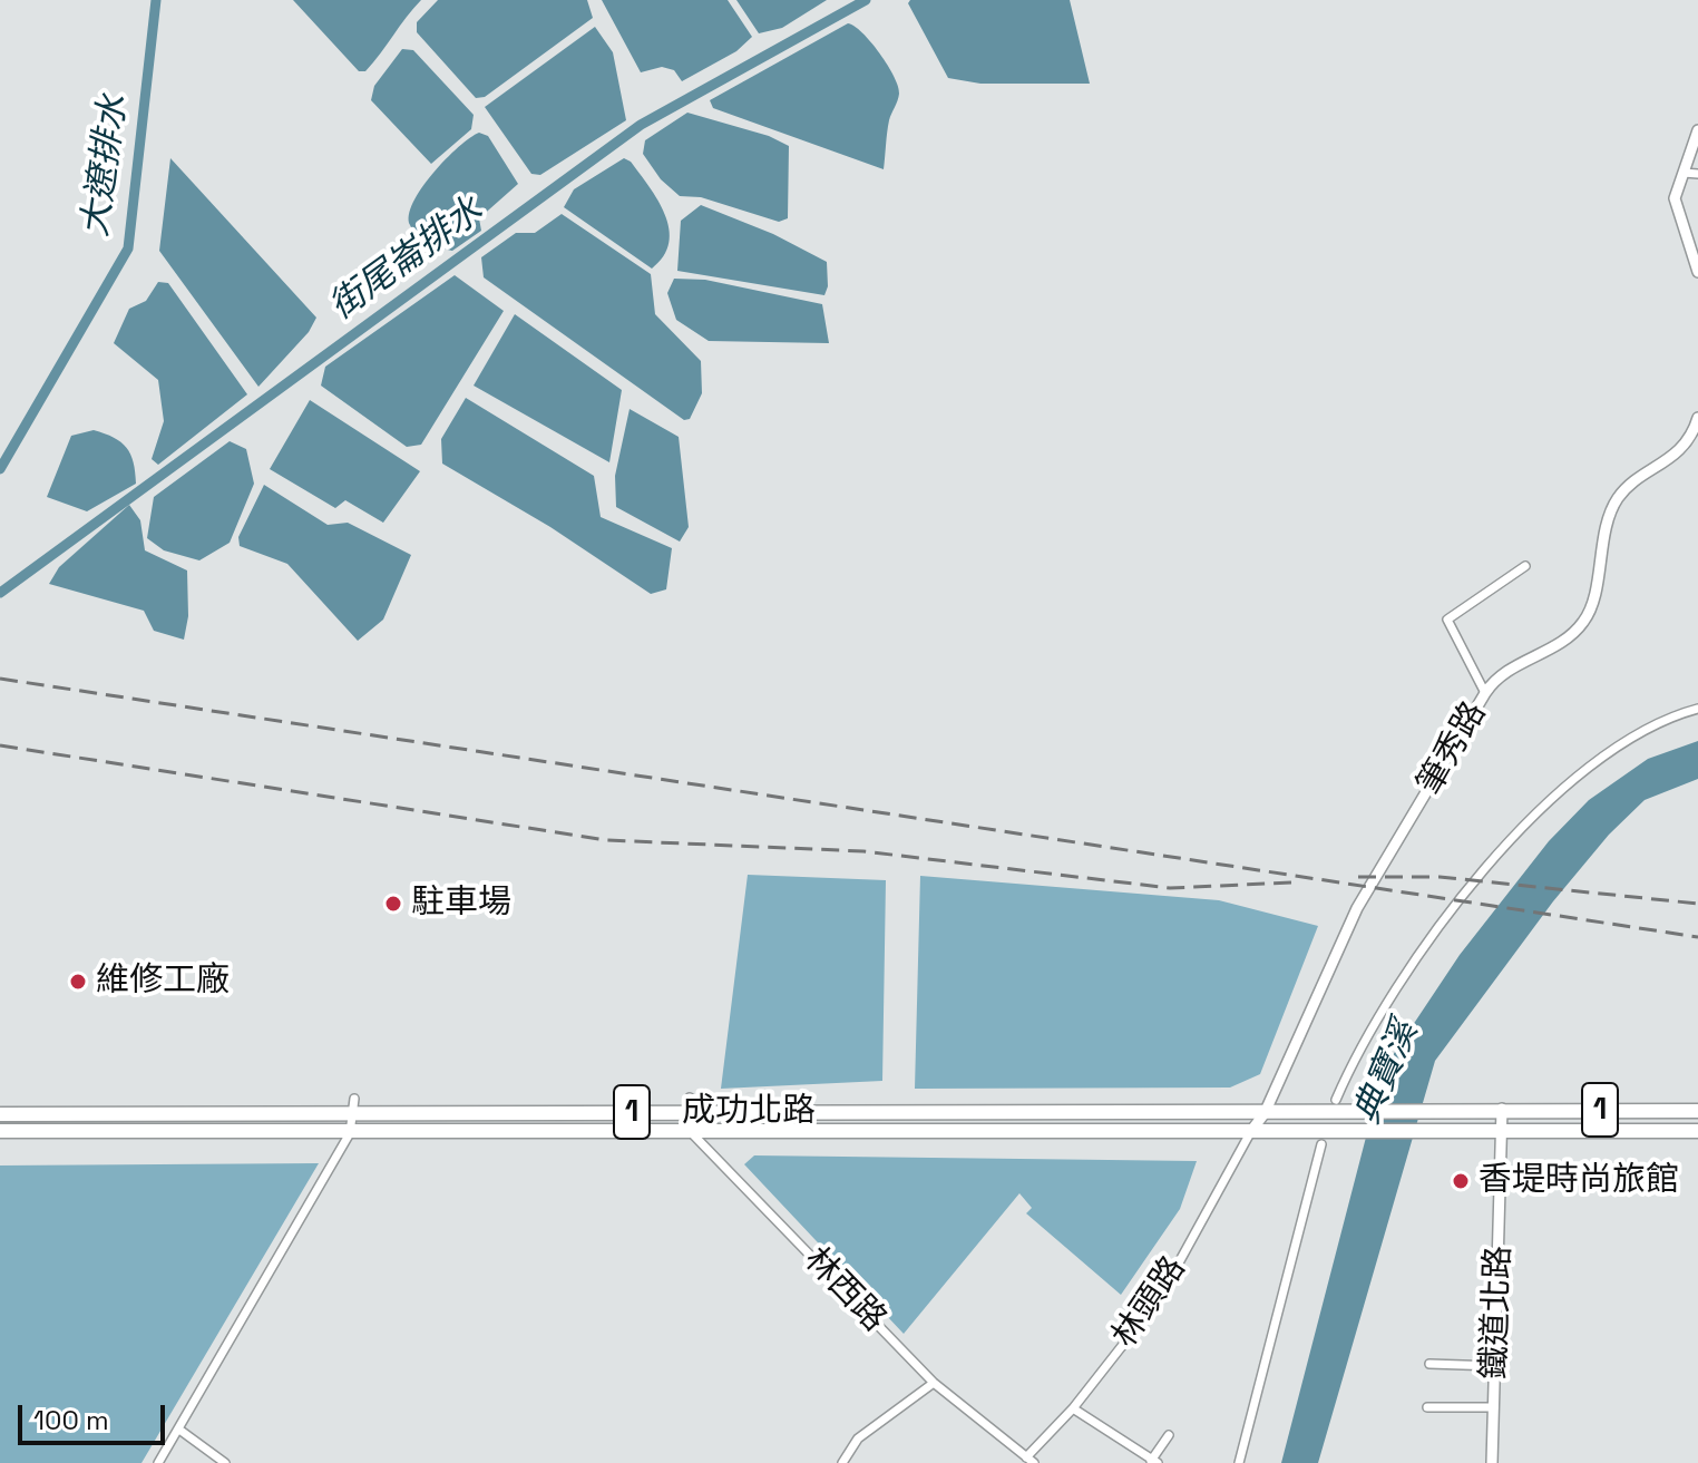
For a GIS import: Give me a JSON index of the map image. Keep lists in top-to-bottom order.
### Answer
{
  "streets": {
    "main road": ["1", "成功北路"],
    "street": [
      "筆秀路",
      "林西路",
      "林頭路",
      "鐵道北路"
    ]
  },
  "crossings": [
    ["筆秀路", "成功北路"],
    ["筆秀路", "林頭路"],
    ["1", "成功北路"],
    ["1", "鐵道北路"],
    ["成功北路", "林西路"],
    ["成功北路", "林頭路"],
    ["成功北路", "鐵道北路"],
    ["林西路", "林頭路"]
  ],
  "water": ["大遼排水", "街尾崙排水", "典寶溪"],
  "places": ["駐車場", "維修工廠", "香堤時尚旅館"],
  "scale_bar": "100 m"
}
